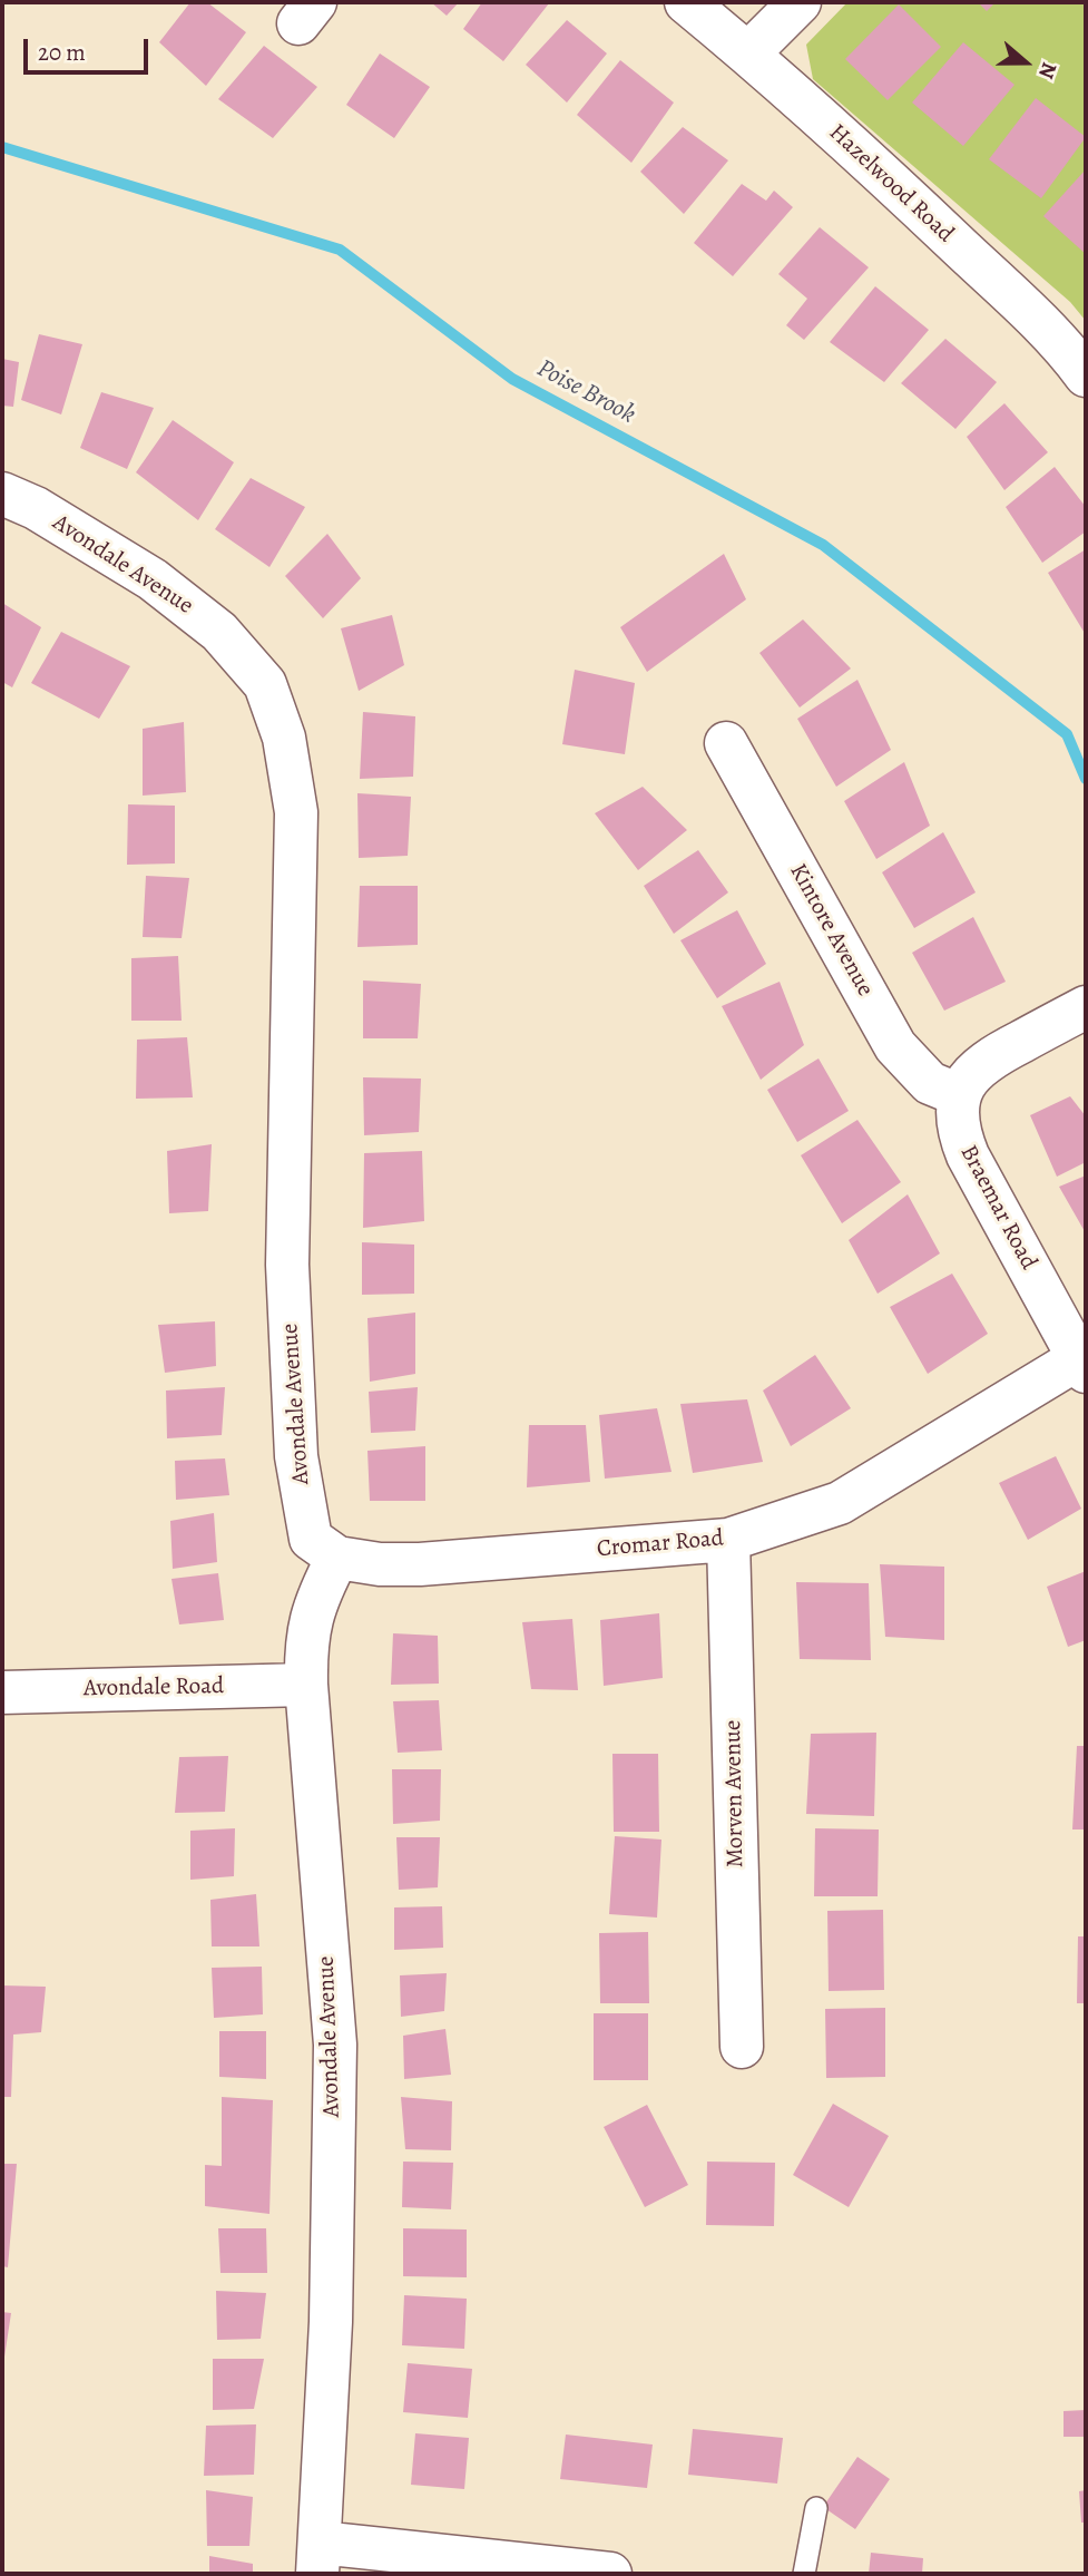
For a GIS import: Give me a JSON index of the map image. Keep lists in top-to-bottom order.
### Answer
{
  "streets": {
    "street": [
      "Hazelwood Road",
      "Avondale Avenue",
      "Kintore Avenue",
      "Braemar Road",
      "Cromar Road",
      "Avondale Road",
      "Morven Avenue"
    ]
  },
  "crossings": [
    ["Avondale Avenue", "Cromar Road"],
    ["Avondale Avenue", "Avondale Road"],
    ["Kintore Avenue", "Braemar Road"],
    ["Braemar Road", "Cromar Road"],
    ["Cromar Road", "Morven Avenue"]
  ],
  "water": ["Poise Brook"],
  "scale_bar": "20 m",
  "north": "right"
}
